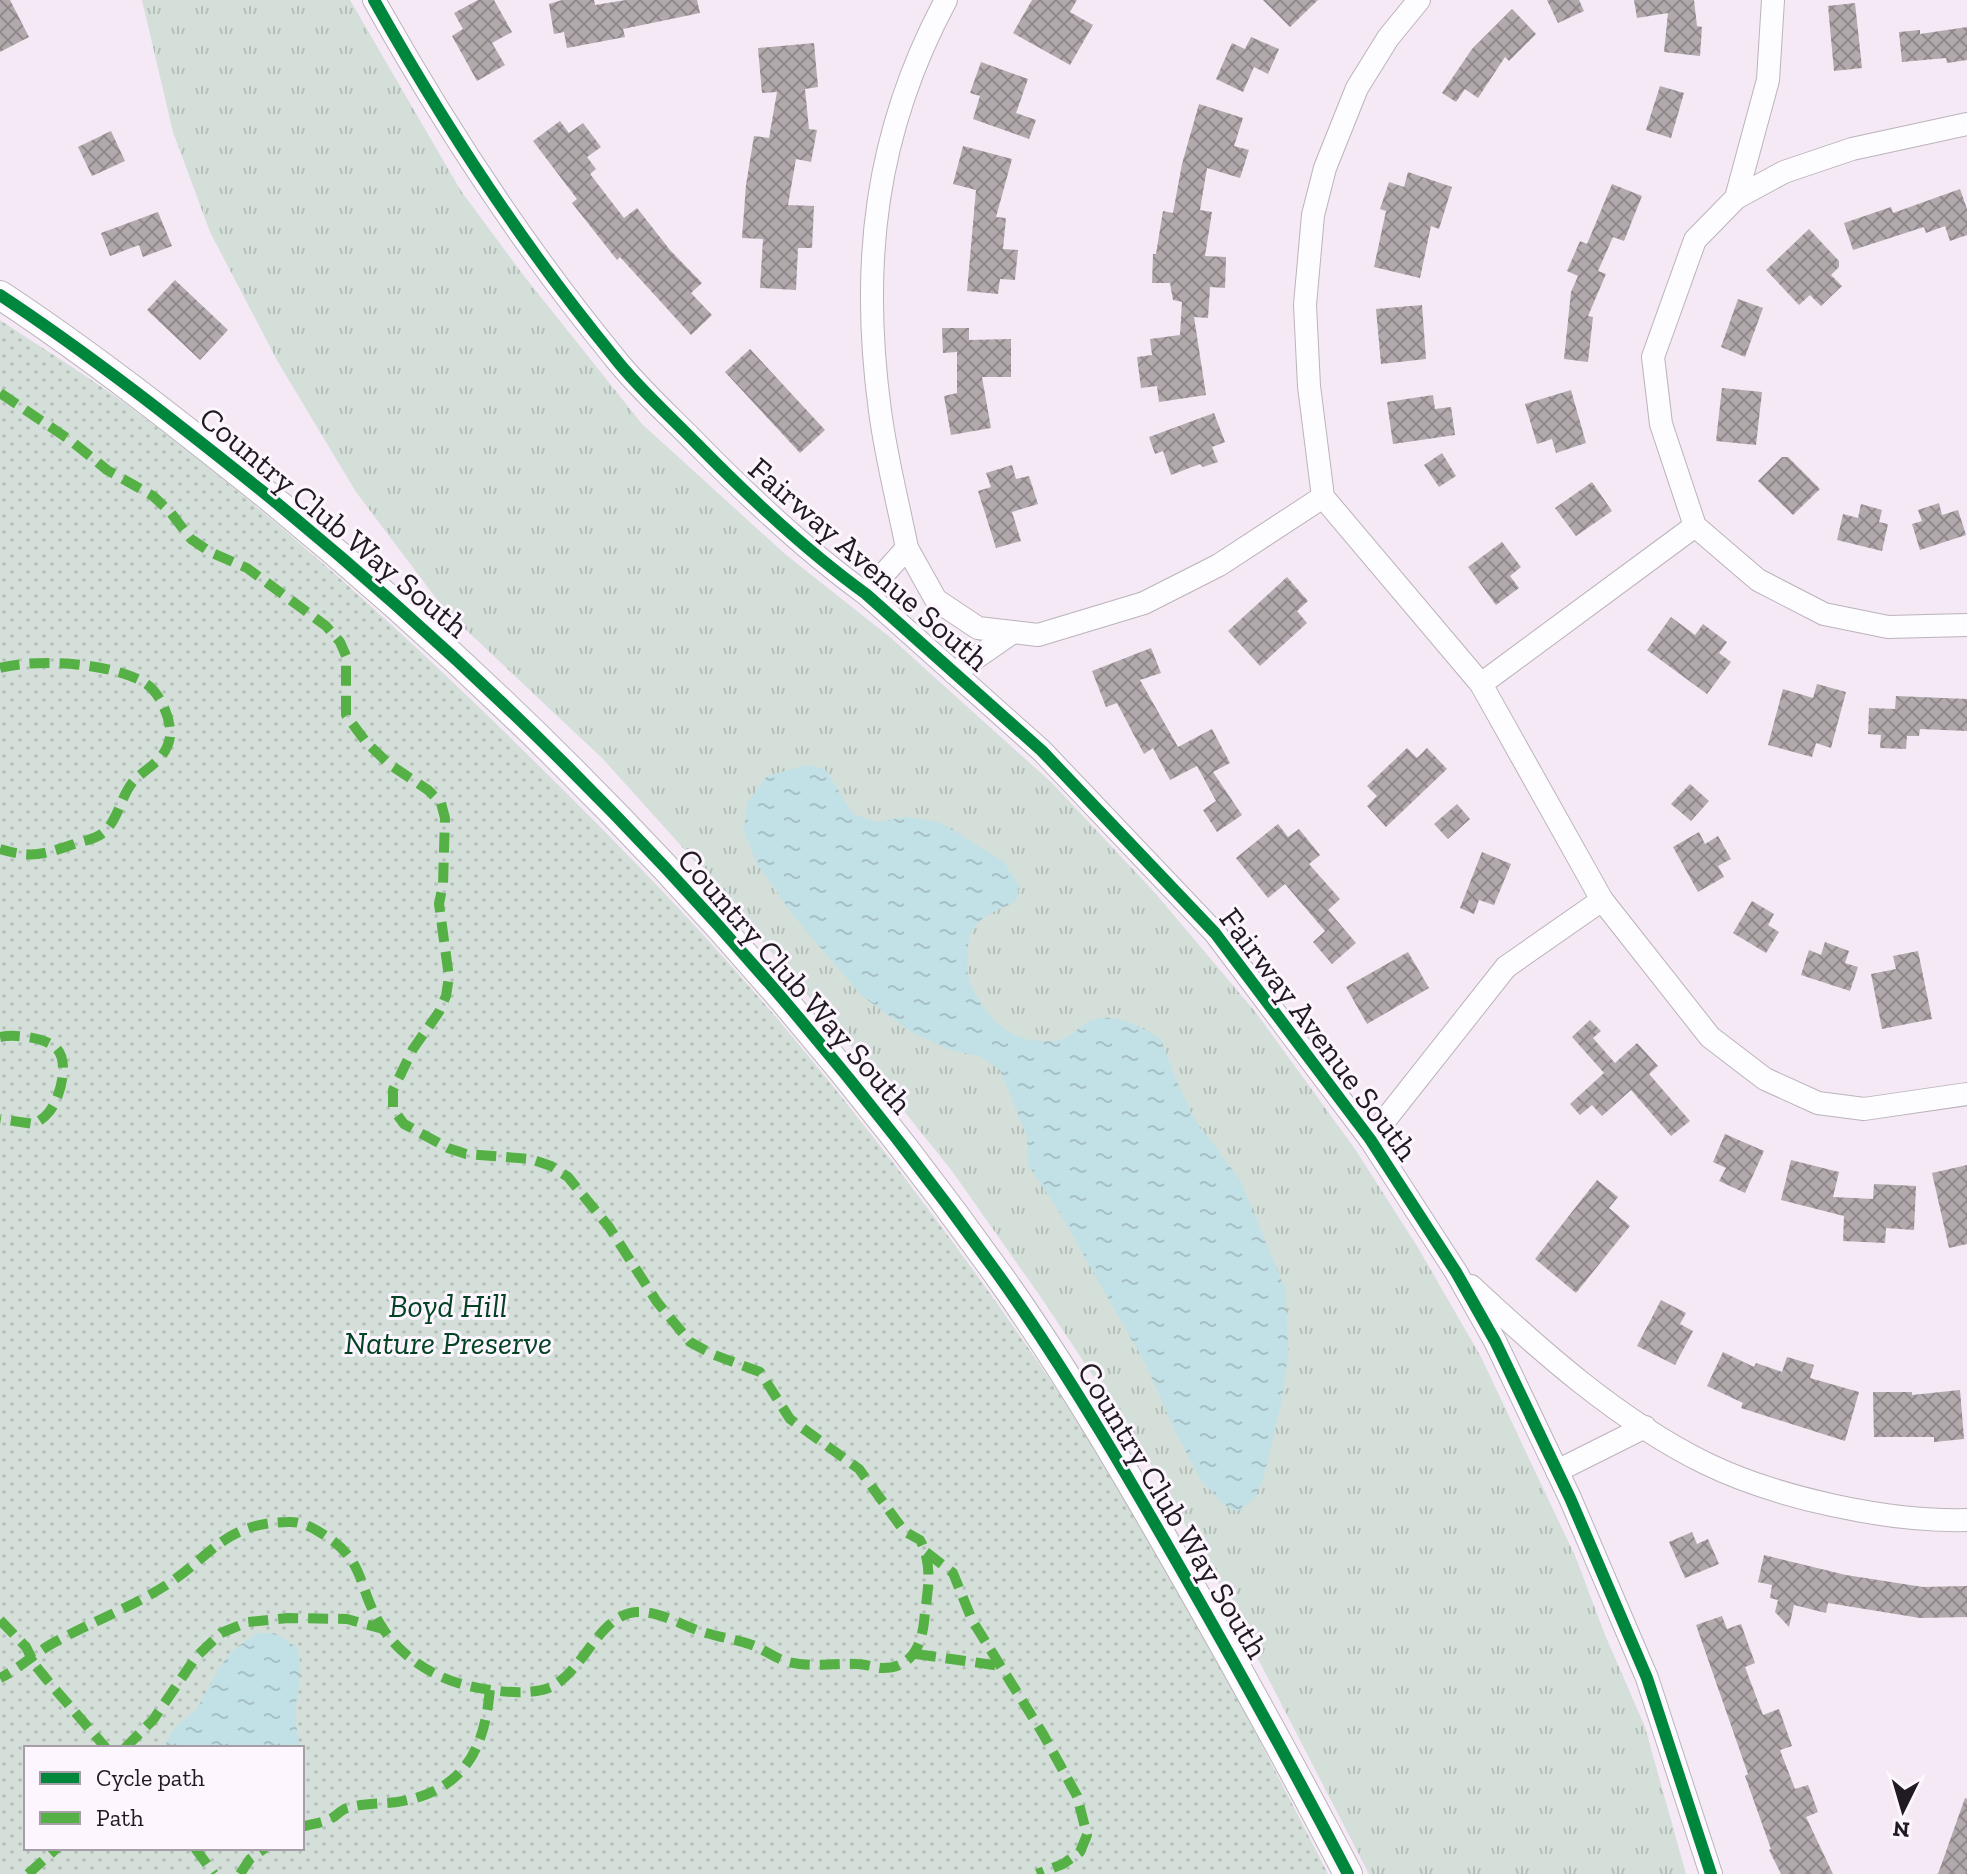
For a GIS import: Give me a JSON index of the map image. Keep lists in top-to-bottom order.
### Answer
{
  "streets": {
    "street": ["Country Club Way South", "Fairway Avenue South"]
  },
  "parks": ["Boyd Hill Nature Preserve"],
  "legend": ["Cycle path", "Path"],
  "north": "bottom"
}
